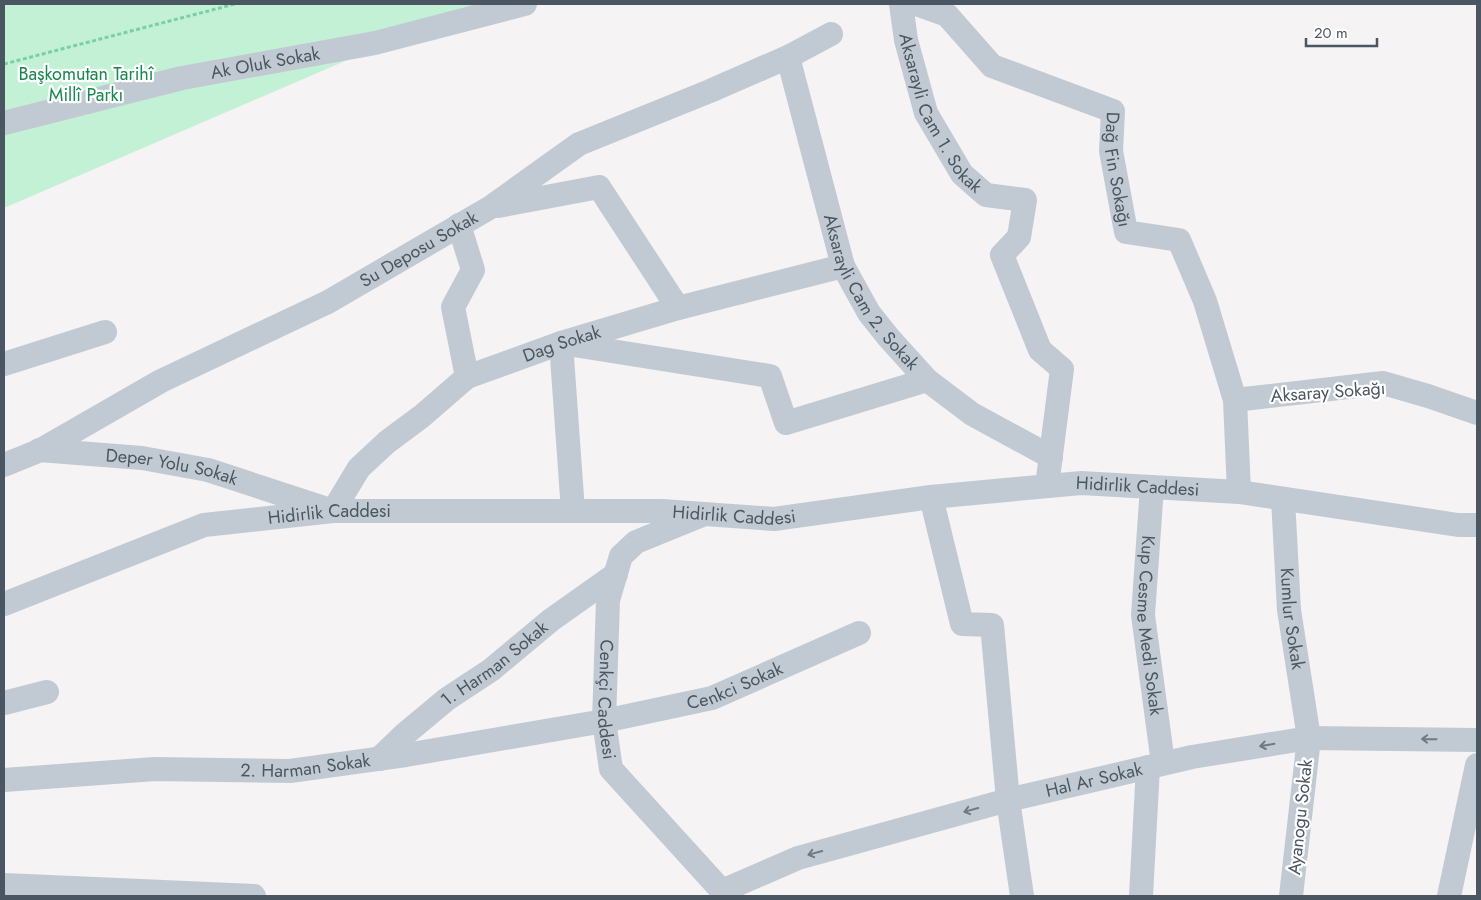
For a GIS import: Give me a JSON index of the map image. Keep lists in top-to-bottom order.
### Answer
{
  "streets": {
    "street": [
      "Ak Oluk Sokak",
      "Aksarayli Cam 1. Sokak",
      "Dağ Fin Sokağı",
      "Su Deposu Sokak",
      "Aksarayli Cam 2. Sokak",
      "Dag Sokak",
      "Aksaray Sokağı",
      "Deper Yolu Sokak",
      "Hidirlik Caddesi",
      "Kumlur Sokak",
      "Kup Cesme Medi Sokak",
      "1. Harman Sokak",
      "Cenkci Sokak",
      "Cenkçi Caddesi",
      "2. Harman Sokak",
      "Hal Ar Sokak",
      "Ayanogu Sokak"
    ]
  },
  "crossings": [
    ["Aksarayli Cam 1. Sokak", "Aksarayli Cam 2. Sokak"],
    ["Aksarayli Cam 1. Sokak", "Hidirlik Caddesi"],
    ["Dağ Fin Sokağı", "Aksaray Sokağı"],
    ["Dağ Fin Sokağı", "Hidirlik Caddesi"],
    ["Su Deposu Sokak", "Aksarayli Cam 2. Sokak"],
    ["Su Deposu Sokak", "Deper Yolu Sokak"],
    ["Aksarayli Cam 2. Sokak", "Dag Sokak"],
    ["Dag Sokak", "Deper Yolu Sokak"],
    ["Dag Sokak", "Hidirlik Caddesi"],
    ["Deper Yolu Sokak", "Hidirlik Caddesi"],
    ["Hidirlik Caddesi", "Kumlur Sokak"],
    ["Hidirlik Caddesi", "Kup Cesme Medi Sokak"],
    ["Hidirlik Caddesi", "Cenkçi Caddesi"],
    ["Kumlur Sokak", "Hal Ar Sokak"],
    ["Kumlur Sokak", "Ayanogu Sokak"],
    ["Kup Cesme Medi Sokak", "Hal Ar Sokak"],
    ["1. Harman Sokak", "Cenkçi Caddesi"],
    ["1. Harman Sokak", "2. Harman Sokak"],
    ["Cenkci Sokak", "Cenkçi Caddesi"],
    ["Cenkci Sokak", "2. Harman Sokak"],
    ["Cenkçi Caddesi", "2. Harman Sokak"],
    ["Cenkçi Caddesi", "Hal Ar Sokak"],
    ["Hal Ar Sokak", "Ayanogu Sokak"]
  ],
  "one_way": ["Hal Ar Sokak"],
  "parks": ["Başkomutan Tarihî Millî Parkı"],
  "scale_bar": "20 m"
}
